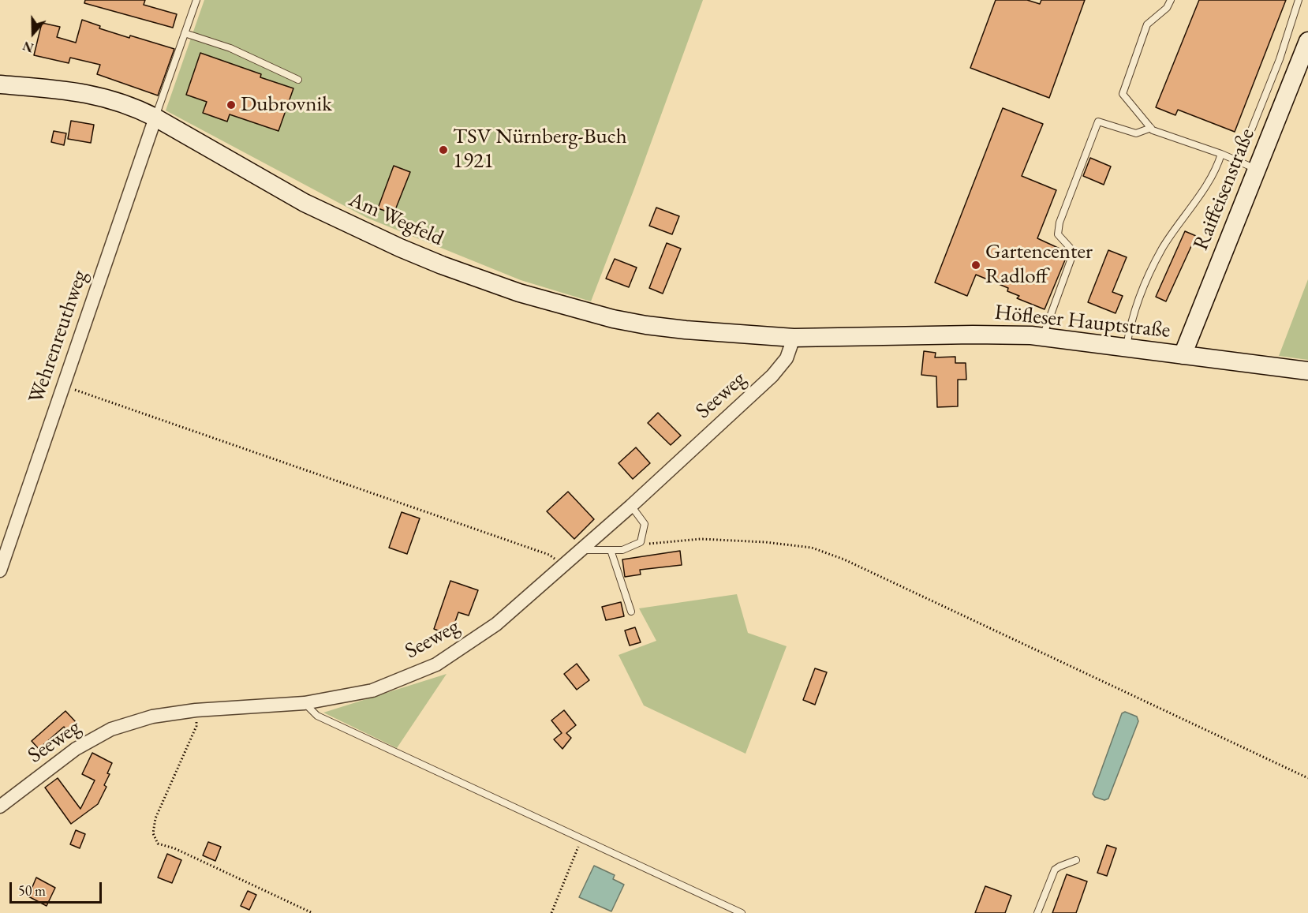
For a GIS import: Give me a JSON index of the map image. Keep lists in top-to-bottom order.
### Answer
{
  "streets": {
    "street": [
      "Raiffeisenstraße",
      "Am Wegfeld",
      "Höfleser Hauptstraße",
      "Wehrenreuthweg",
      "Seeweg"
    ]
  },
  "crossings": [
    ["Raiffeisenstraße", "Höfleser Hauptstraße"],
    ["Am Wegfeld", "Höfleser Hauptstraße"],
    ["Am Wegfeld", "Wehrenreuthweg"],
    ["Am Wegfeld", "Seeweg"],
    ["Höfleser Hauptstraße", "Seeweg"]
  ],
  "places": ["Dubrovnik", "TSV Nürnberg-Buch 1921", "Gartencenter Radloff"],
  "scale_bar": "50 m",
  "north": "bottom"
}
